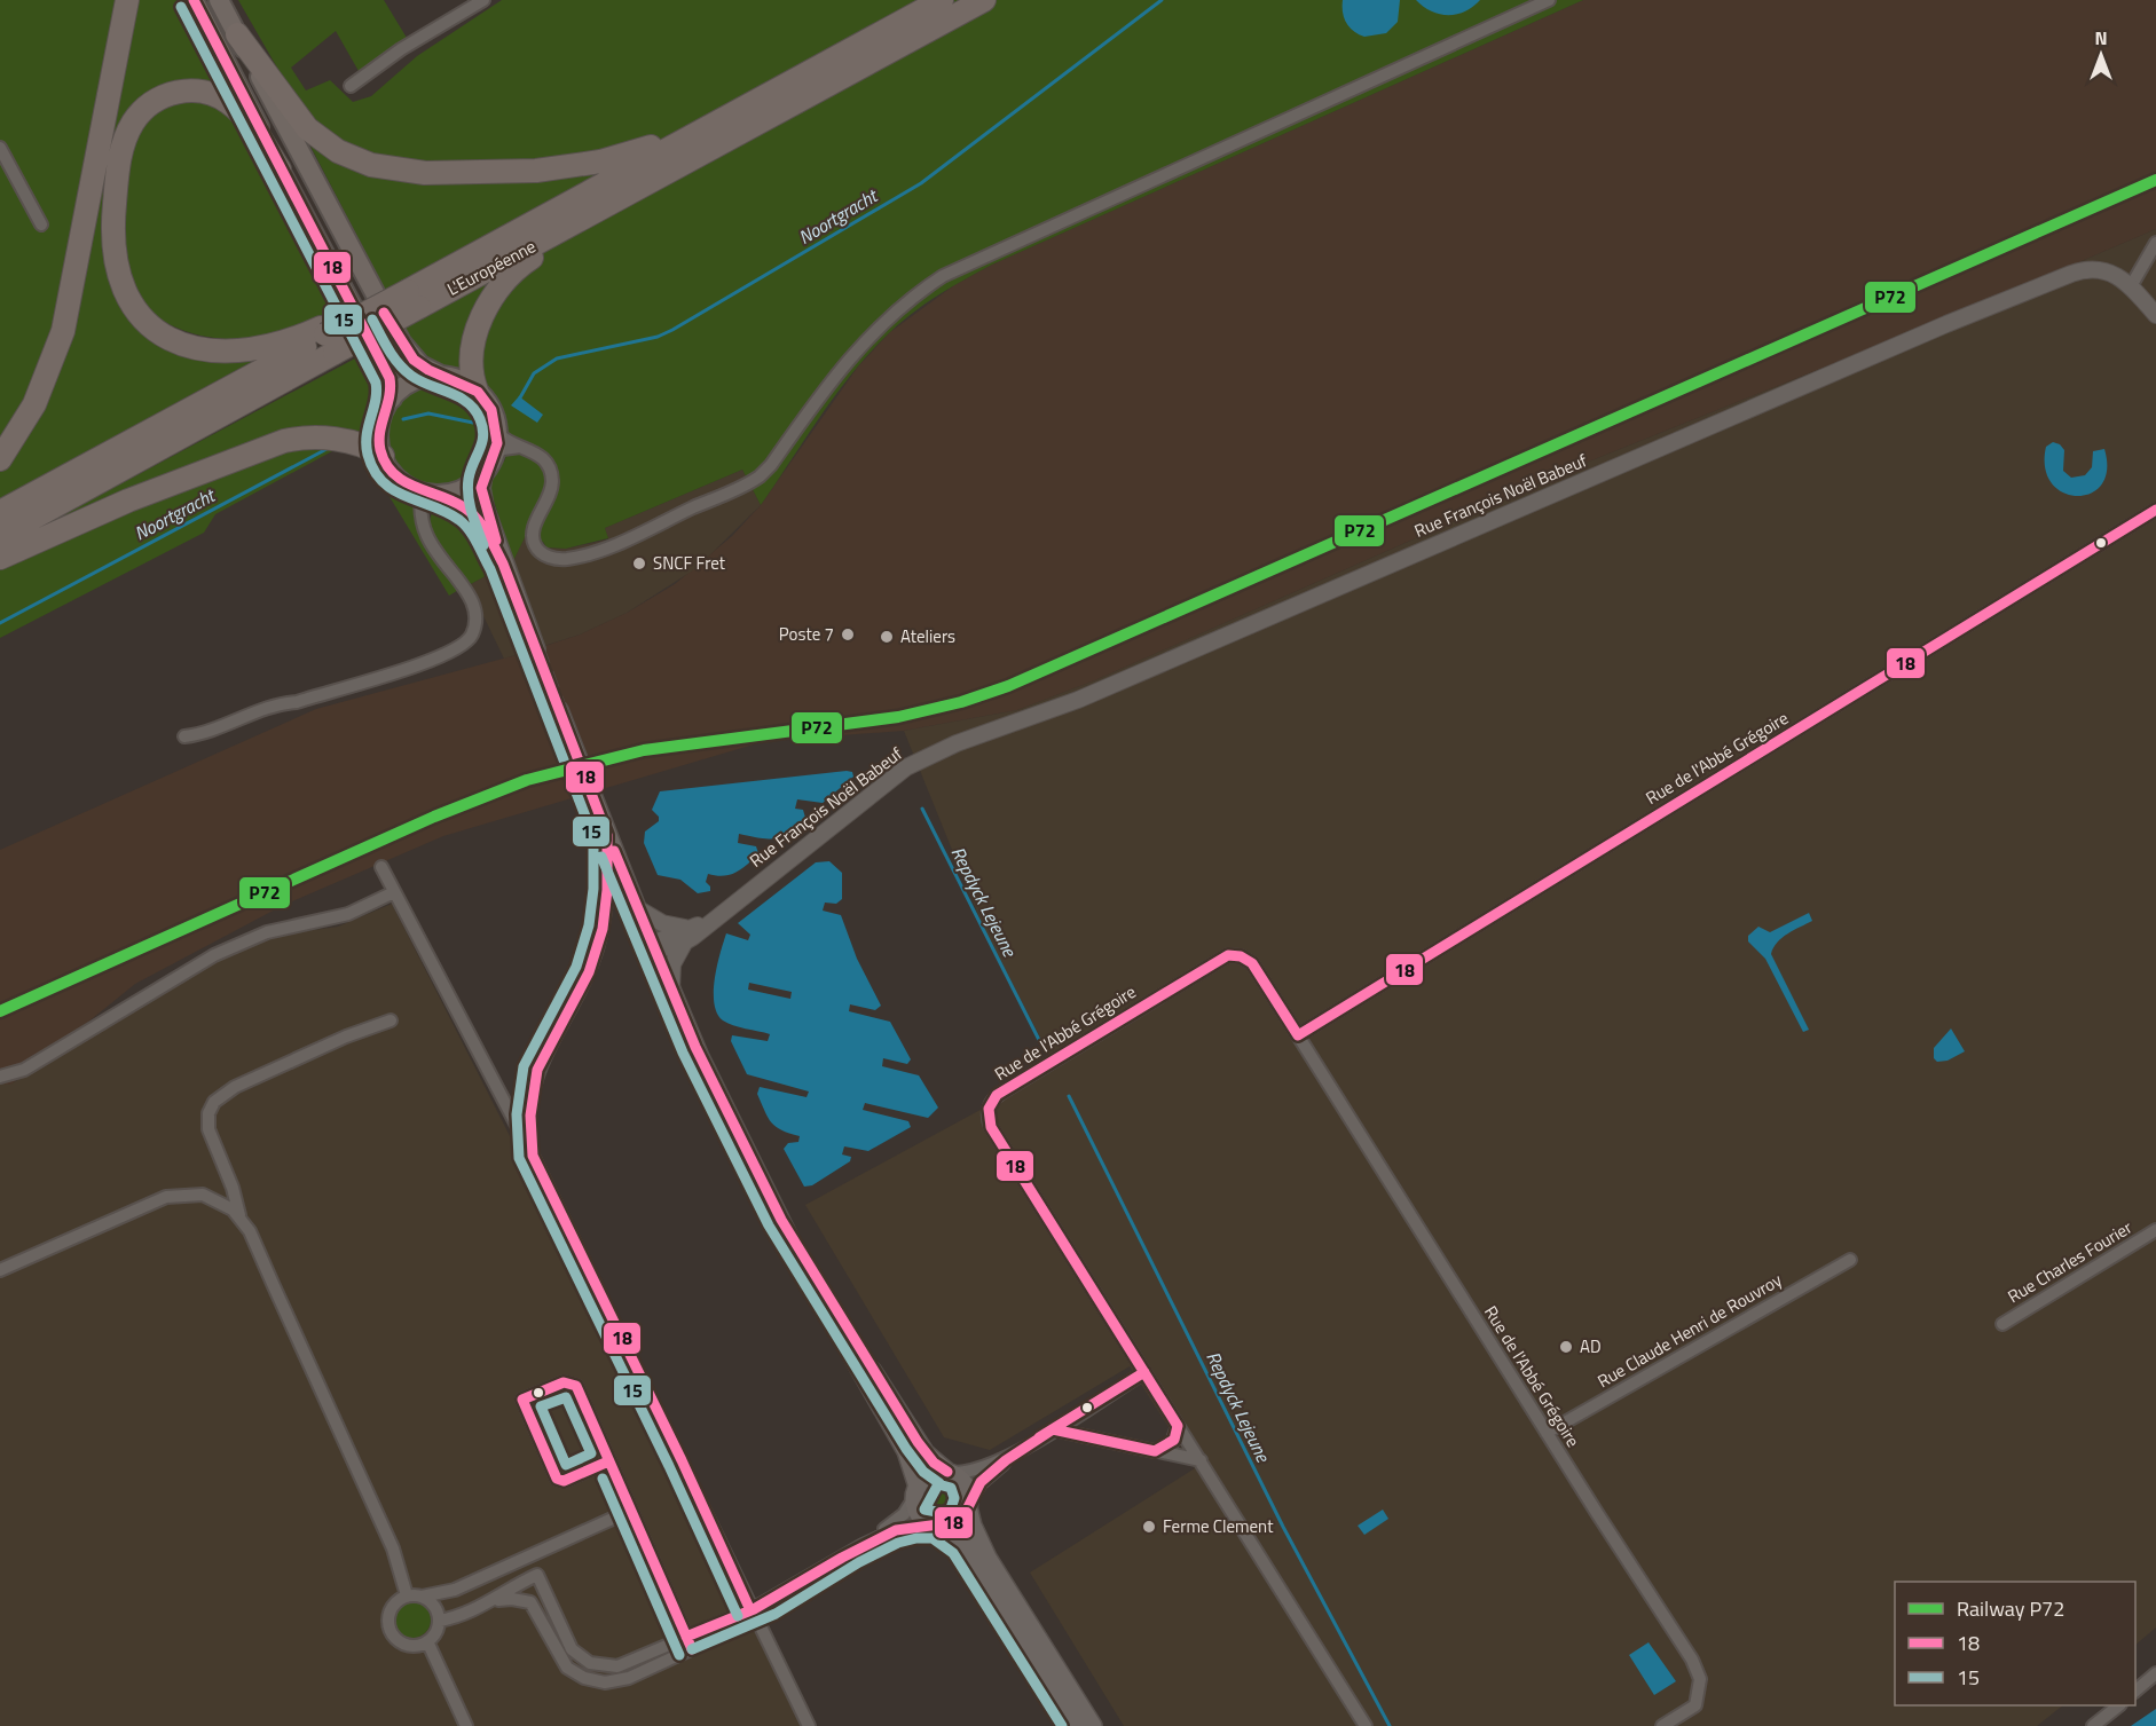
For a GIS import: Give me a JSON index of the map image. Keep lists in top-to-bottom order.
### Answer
{
  "streets": {
    "highway": ["L'Européenne"],
    "street": [
      "Rue François Noël Babeuf",
      "Rue de l'Abbé Grégoire",
      "Rue Charles Fourier",
      "Rue Claude Henri de Rouvroy"
    ]
  },
  "crossings": [
    ["Rue de l'Abbé Grégoire", "Rue Claude Henri de Rouvroy"]
  ],
  "water": ["Noortgracht", "Repdyck Lejeune"],
  "places": [
    "SNCF Fret",
    "Poste 7",
    "Ateliers",
    "AD",
    "Ferme Clement"
  ],
  "lines": ["transit line 18", "transit line 15", "rail line P72"],
  "legend": ["Railway P72", "18", "15"],
  "north": "top"
}
